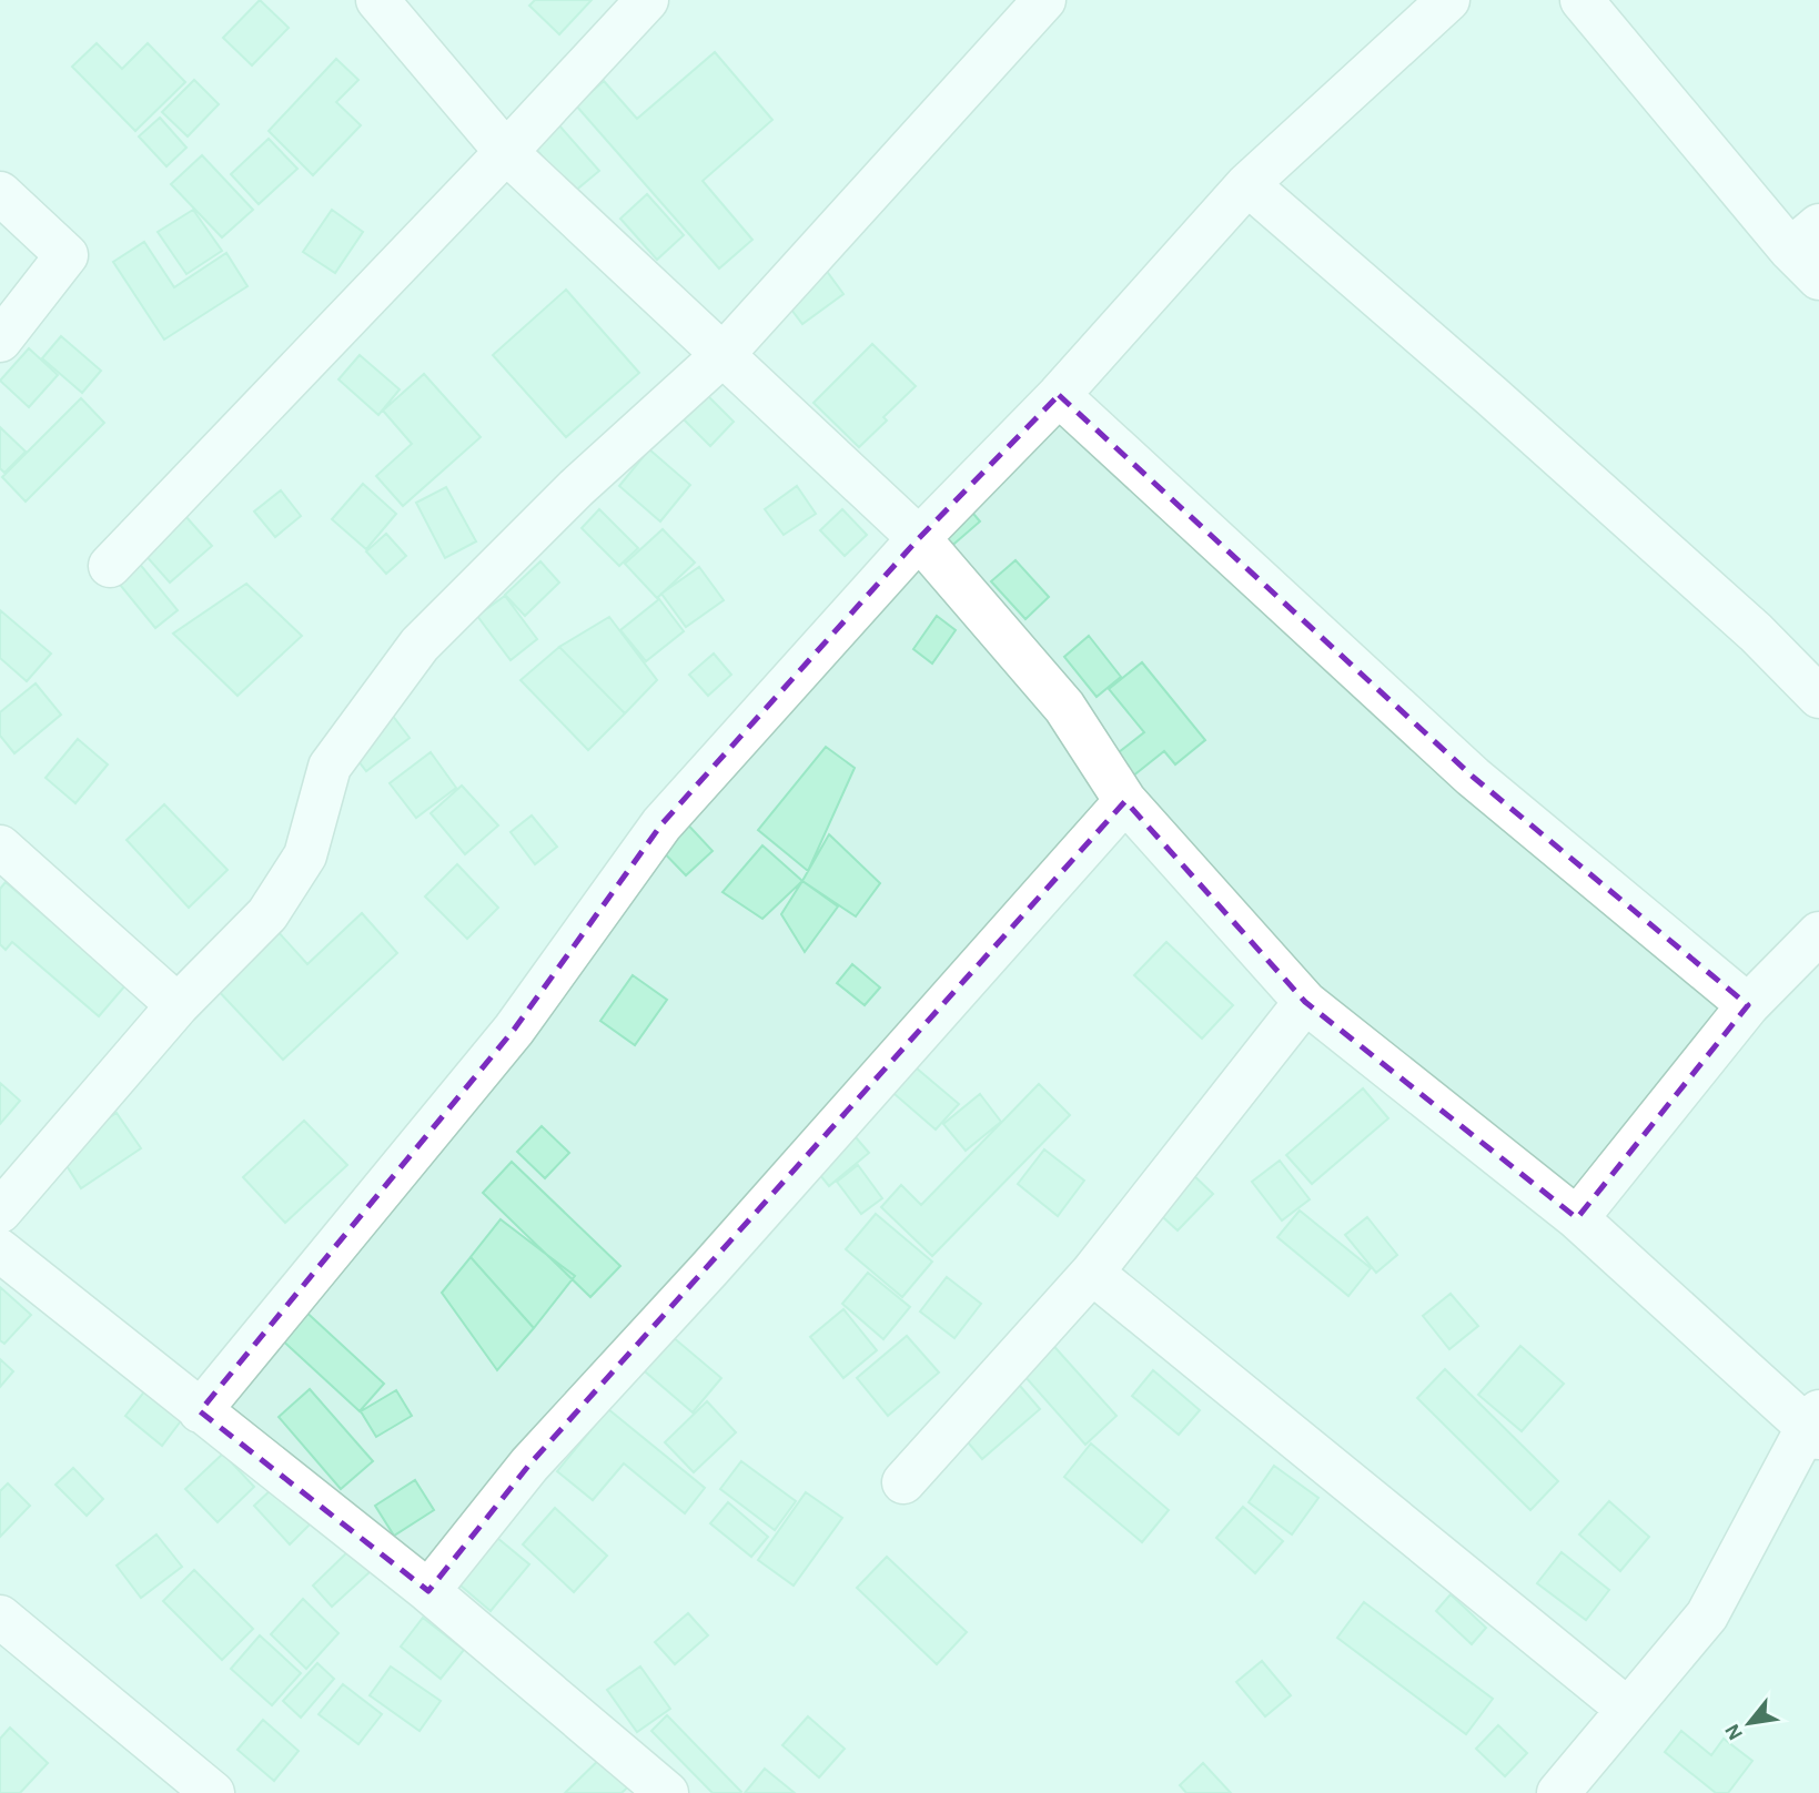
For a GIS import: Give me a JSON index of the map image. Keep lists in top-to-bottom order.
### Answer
{
  "north": "bottom left"
}
